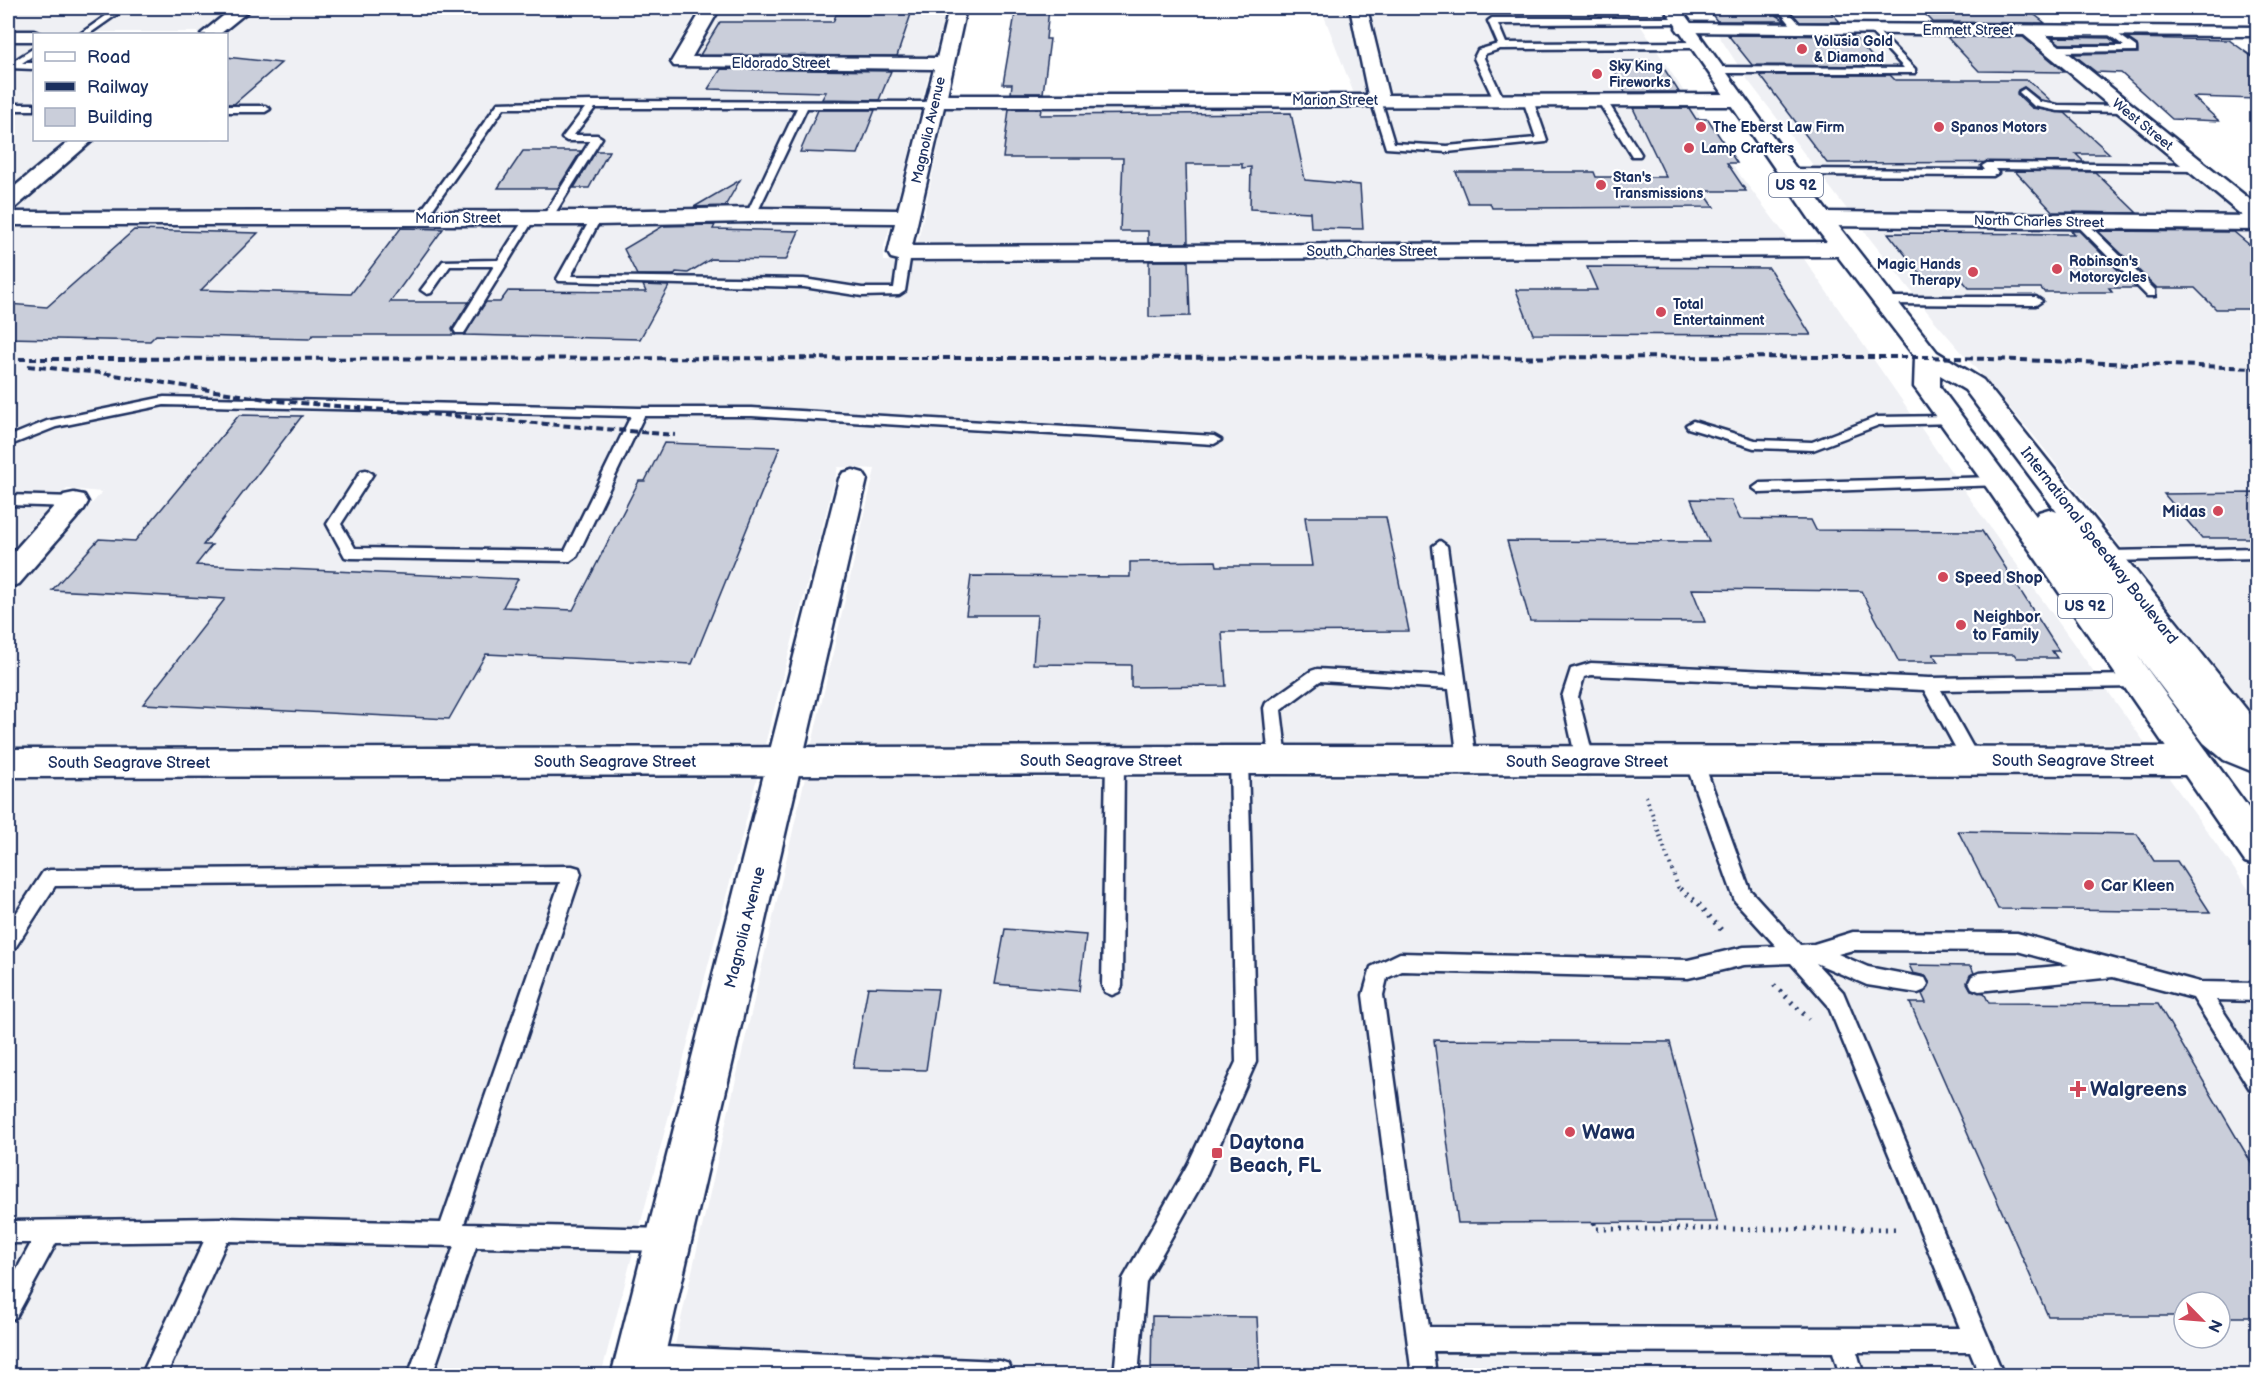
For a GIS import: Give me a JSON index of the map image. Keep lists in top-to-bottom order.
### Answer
{
  "streets": {
    "street": [
      "Emmett Street",
      "Eldorado Street",
      "Marion Street",
      "West Street",
      "Magnolia Avenue",
      "US 92",
      "North Charles Street",
      "South Charles Street",
      "International Speedway Boulevard",
      "South Seagrave Street"
    ]
  },
  "crossings": [
    ["Emmett Street", "West Street"],
    ["Emmett Street", "International Speedway Boulevard"],
    ["Eldorado Street", "Magnolia Avenue"],
    ["Marion Street", "Magnolia Avenue"],
    ["Marion Street", "International Speedway Boulevard"],
    ["Magnolia Avenue", "South Charles Street"],
    ["Magnolia Avenue", "South Seagrave Street"],
    ["US 92", "International Speedway Boulevard"],
    ["US 92", "South Seagrave Street"],
    ["North Charles Street", "International Speedway Boulevard"],
    ["South Charles Street", "International Speedway Boulevard"]
  ],
  "places": {
    "other": [
      "Volusia Gold & Diamond",
      "Sky King Fireworks",
      "The Eberst Law Firm",
      "Spanos Motors",
      "Lamp Crafters",
      "Stan's Transmissions",
      "Robinson's Motorcycles",
      "Magic Hands Therapy",
      "Total Entertainment",
      "Midas",
      "Speed Shop",
      "Neighbor to Family",
      "Car Kleen",
      "Wawa"
    ],
    "health": ["Walgreens"],
    "transit": ["Daytona Beach, FL"]
  },
  "legend": ["Road", "Railway", "Building"],
  "north": "bottom right"
}
